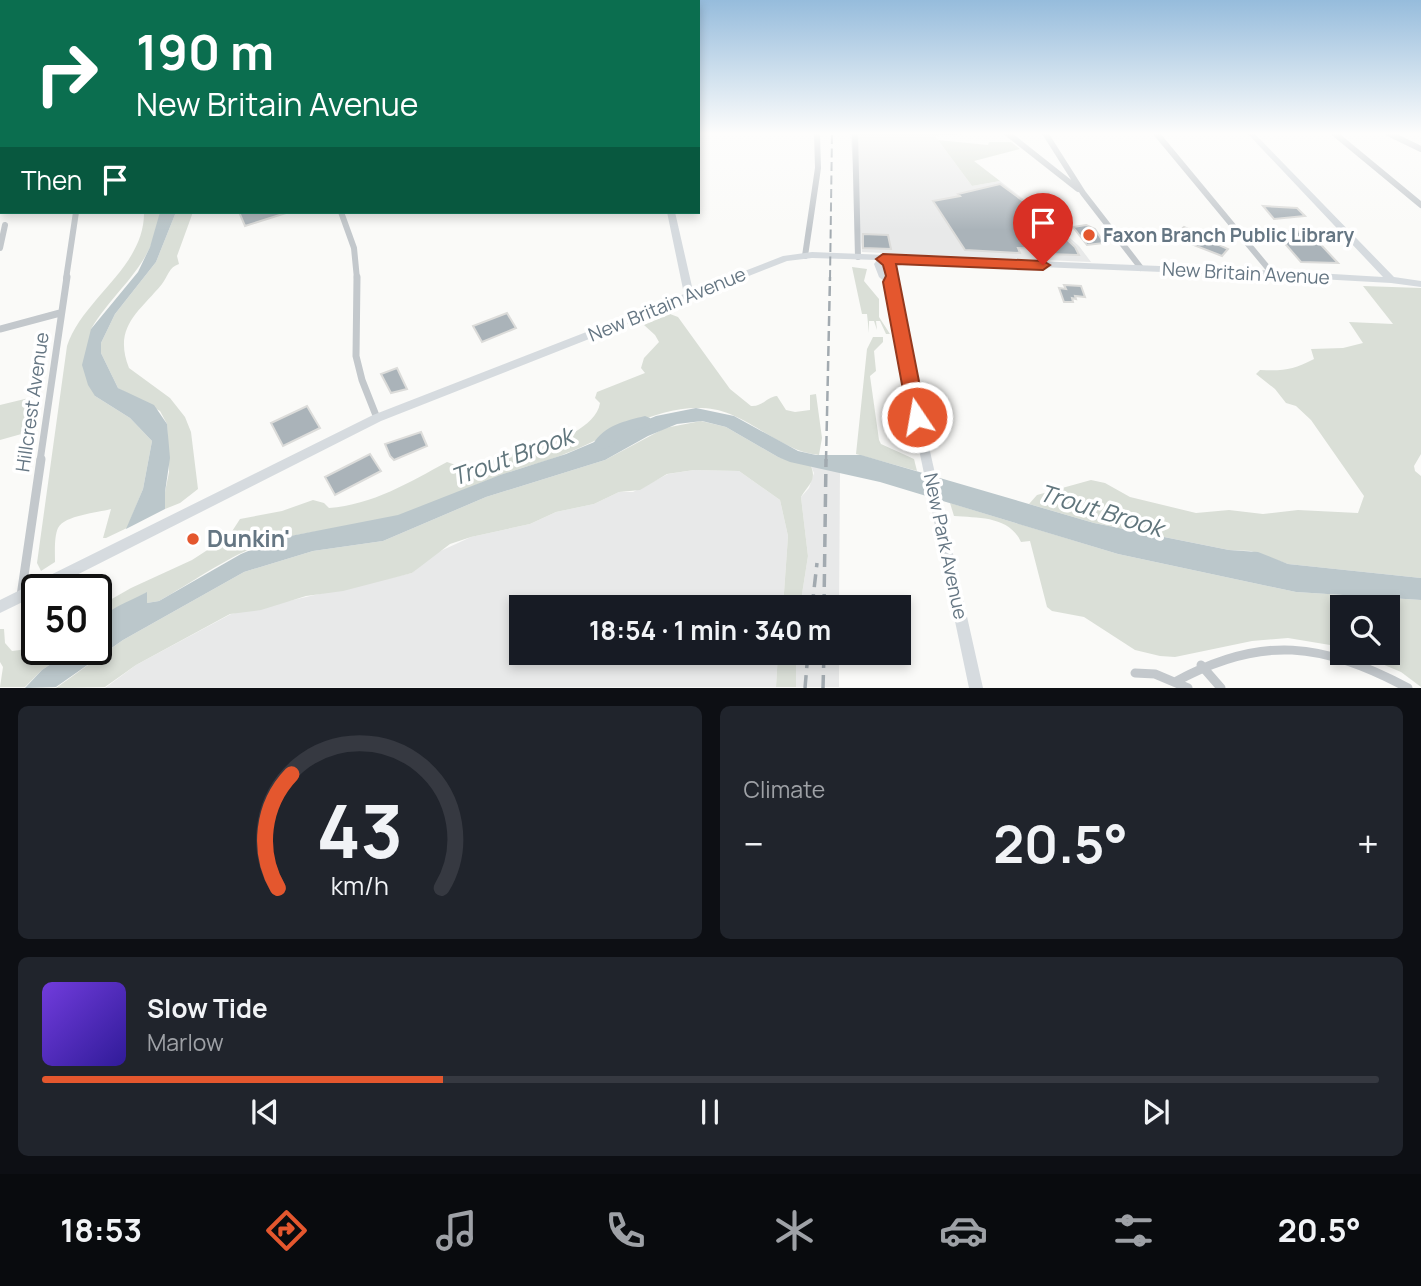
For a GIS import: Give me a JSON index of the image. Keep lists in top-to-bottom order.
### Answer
{
  "streets": {
    "main road": ["New Britain Avenue", "New Park Avenue"],
    "street": ["Hillcrest Avenue"]
  },
  "crossings": [
    ["New Britain Avenue", "New Park Avenue"]
  ],
  "water": ["Trout Brook"],
  "places": ["Faxon Branch Public Library", "Dunkin'"],
  "page": {
    "turn": ["190 m", "New Britain Avenue"],
    "then": "Then",
    "limit": "50",
    "trip": "18:54 · 1 min · 340 m",
    "tile": "Climate",
    "heat": ["−", "20.5°", "+"],
    "song": ["Slow Tide", "Marlow"],
    "tabs": ["18:53", "20.5°"],
    "gauge": ["43", "km/h"]
  }
}
